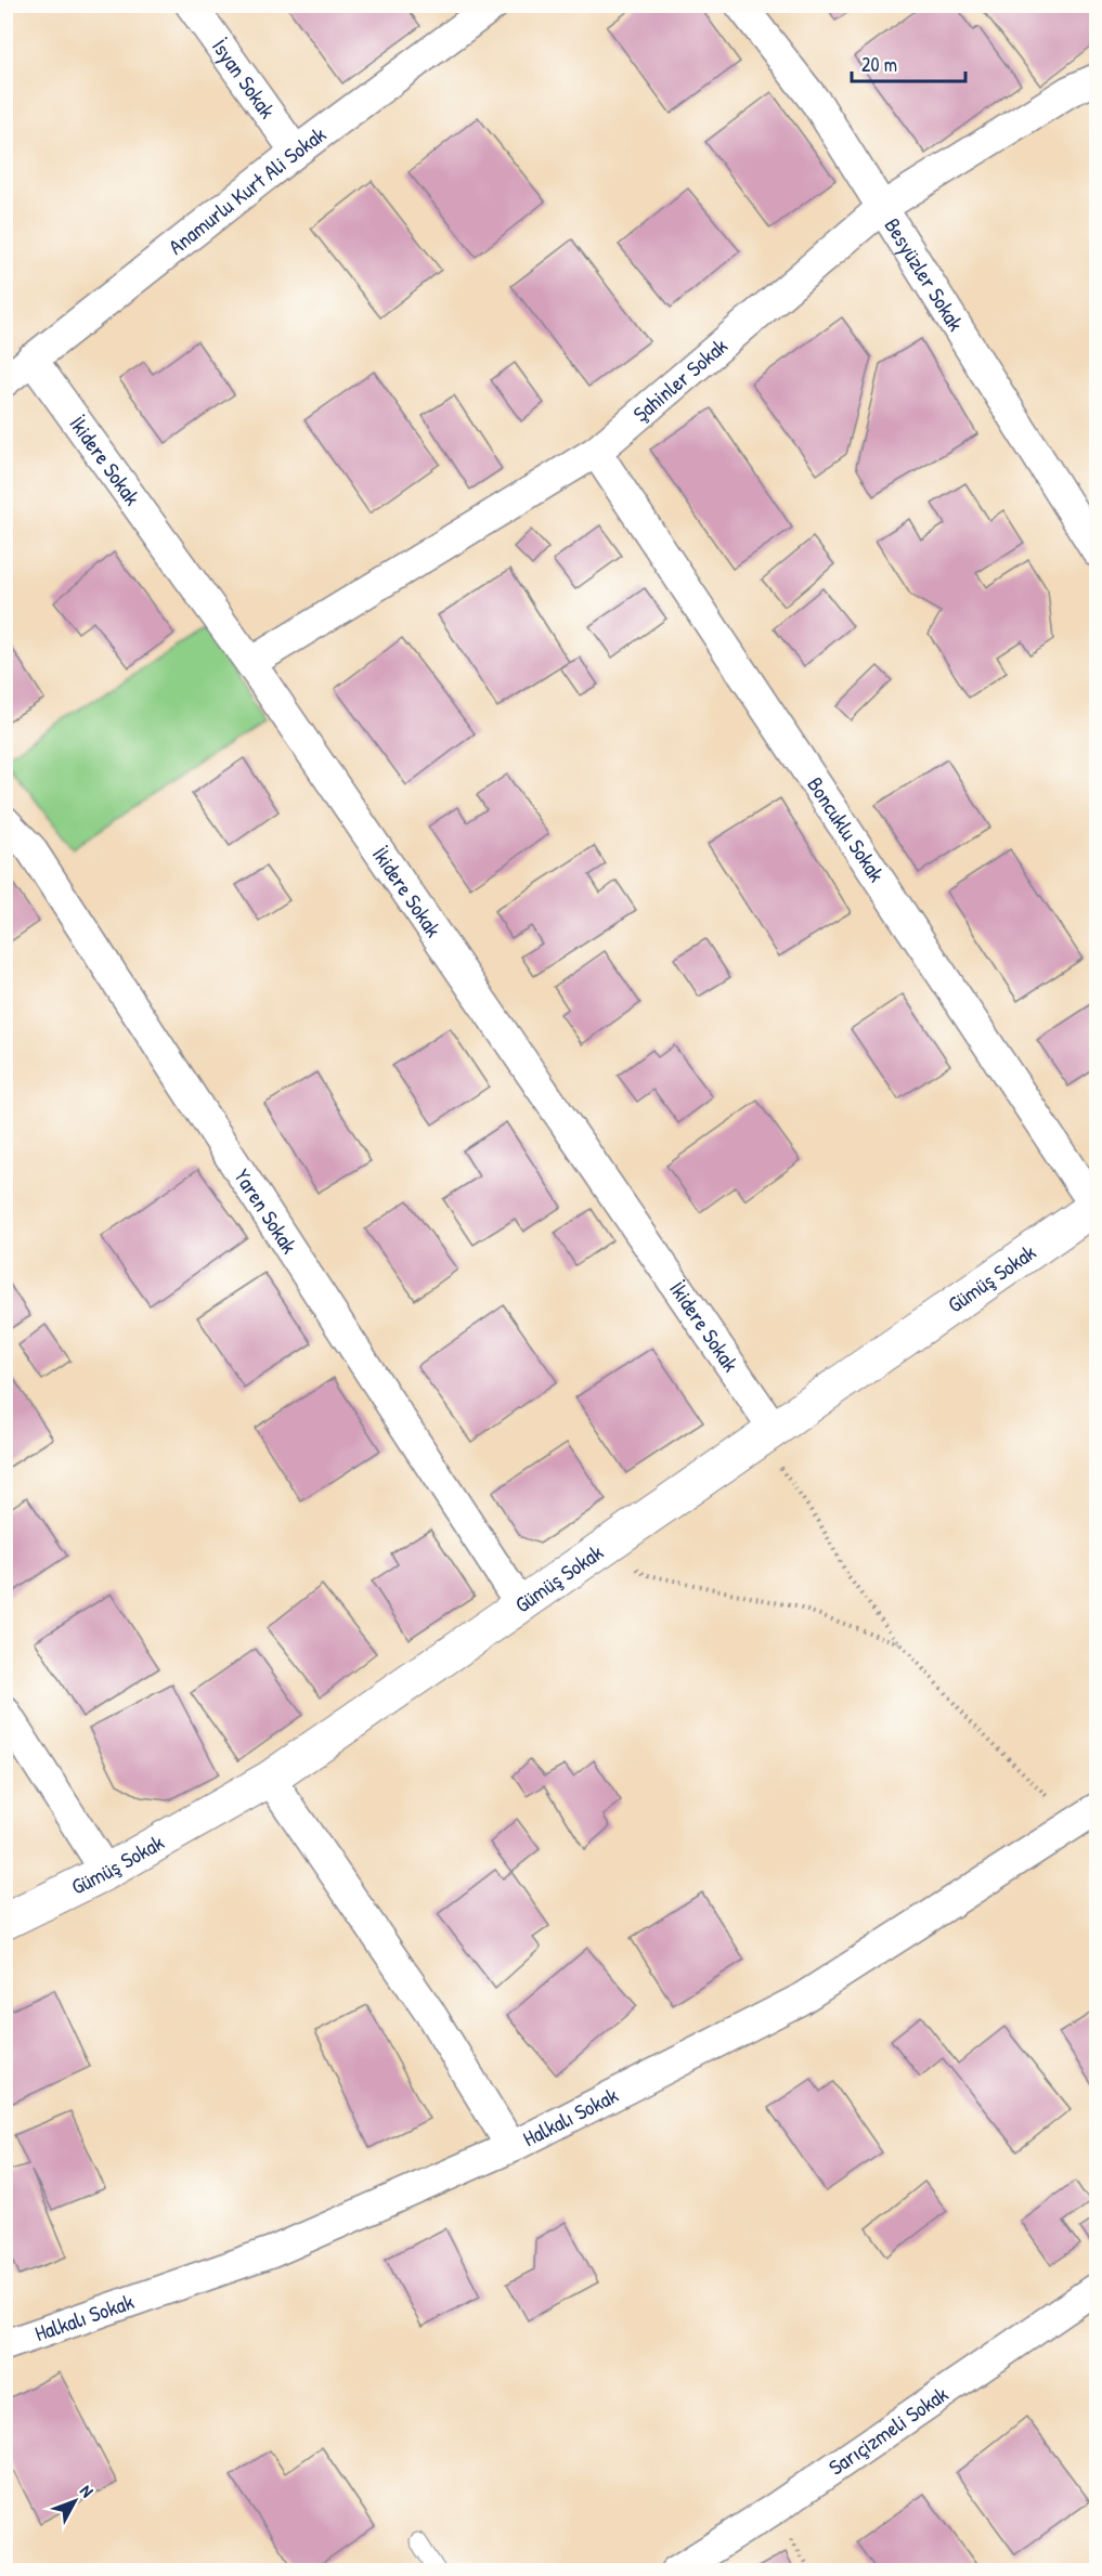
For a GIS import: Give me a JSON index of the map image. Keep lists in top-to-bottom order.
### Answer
{
  "streets": {
    "street": [
      "İsyan Sokak",
      "Anamurlu Kurt Ali Sokak",
      "Besyüzler Sokak",
      "Şahinler Sokak",
      "İkidere Sokak",
      "Boncuklu Sokak",
      "Yaren Sokak",
      "Gümüş Sokak",
      "Halkalı Sokak",
      "Sarıçizmeli Sokak"
    ]
  },
  "crossings": [
    ["İsyan Sokak", "Anamurlu Kurt Ali Sokak"],
    ["Anamurlu Kurt Ali Sokak", "İkidere Sokak"],
    ["Besyüzler Sokak", "Şahinler Sokak"],
    ["Şahinler Sokak", "İkidere Sokak"],
    ["Şahinler Sokak", "Boncuklu Sokak"],
    ["İkidere Sokak", "Gümüş Sokak"],
    ["Boncuklu Sokak", "Gümüş Sokak"],
    ["Yaren Sokak", "Gümüş Sokak"]
  ],
  "scale_bar": "20 m",
  "north": "top right"
}
